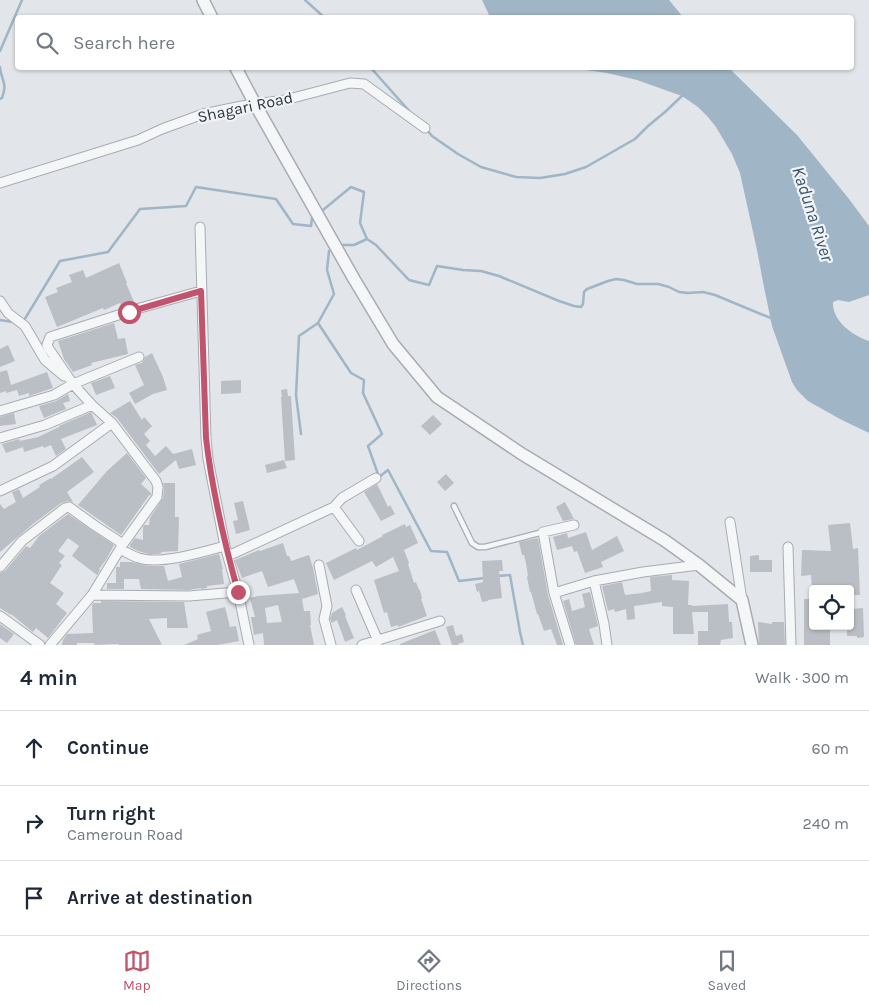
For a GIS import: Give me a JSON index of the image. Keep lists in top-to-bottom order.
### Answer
{
  "streets": {
    "street": ["Shagari Road"]
  },
  "water": ["Kaduna River"],
  "page": {
    "search": "Search here",
    "heading": ["4 min", "Walk · 300 m"],
    "list": [
      ["Continue", "60 m"],
      ["Turn right", "Cameroun Road", "240 m"],
      "Arrive at destination"
    ],
    "nav": ["Map", "Directions", "Saved"]
  }
}
